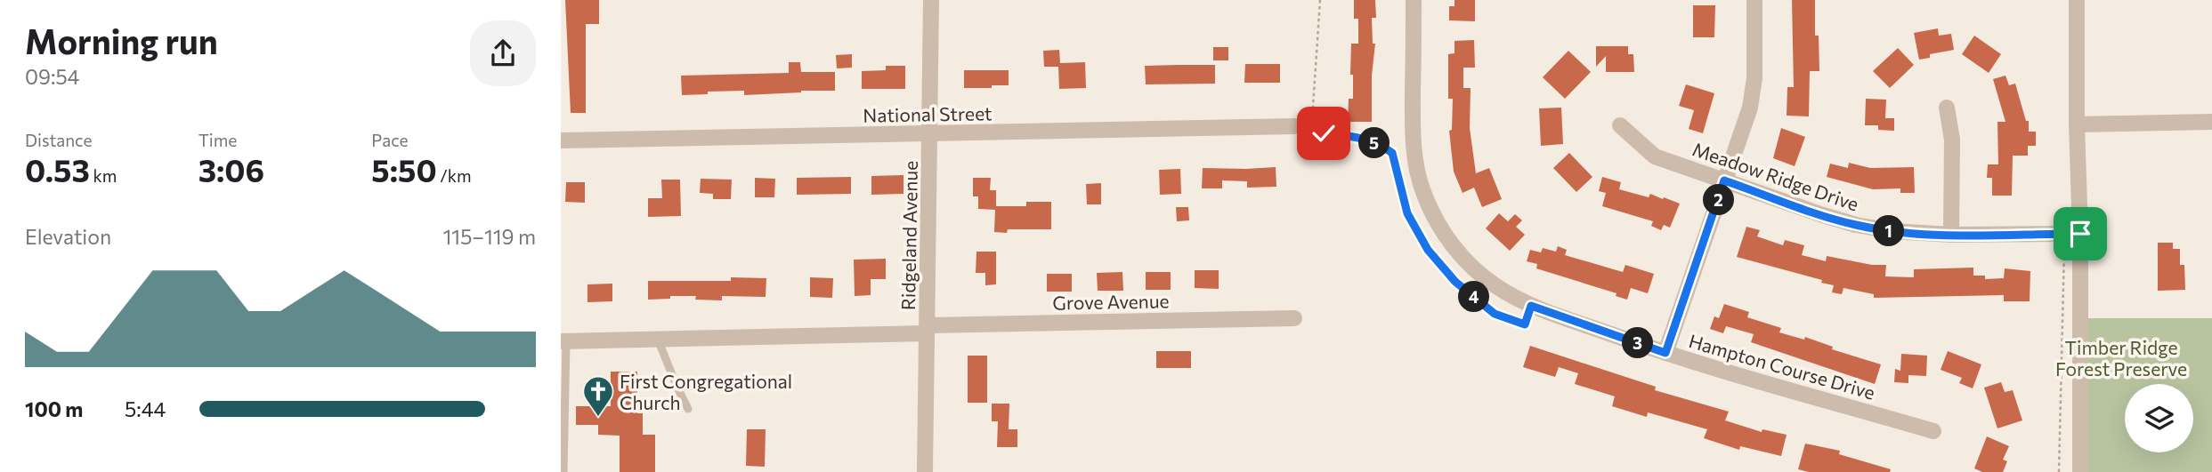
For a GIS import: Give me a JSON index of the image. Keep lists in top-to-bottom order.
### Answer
{
  "streets": {
    "street": [
      "National Street",
      "Meadow Ridge Drive",
      "Ridgeland Avenue",
      "Grove Avenue",
      "Hampton Course Drive"
    ]
  },
  "crossings": [
    ["National Street", "Ridgeland Avenue"],
    ["Ridgeland Avenue", "Grove Avenue"]
  ],
  "parks": ["Timber Ridge Forest Preserve"],
  "places": {
    "church": ["First Congregational Church"]
  },
  "page": {
    "heading": ["Morning run", "09:54"],
    "stats": [
      ["Distance", "0.53 km"],
      ["Time", "3:06"],
      ["Pace", "5:50 /km"]
    ],
    "pins": [
      "5",
      "2",
      "1",
      "4",
      "3"
    ],
    "chart": ["Elevation", "115–119 m"],
    "list": [
      {
        "name": "100 m",
        "note": "5:44"
      }
    ]
  }
}
